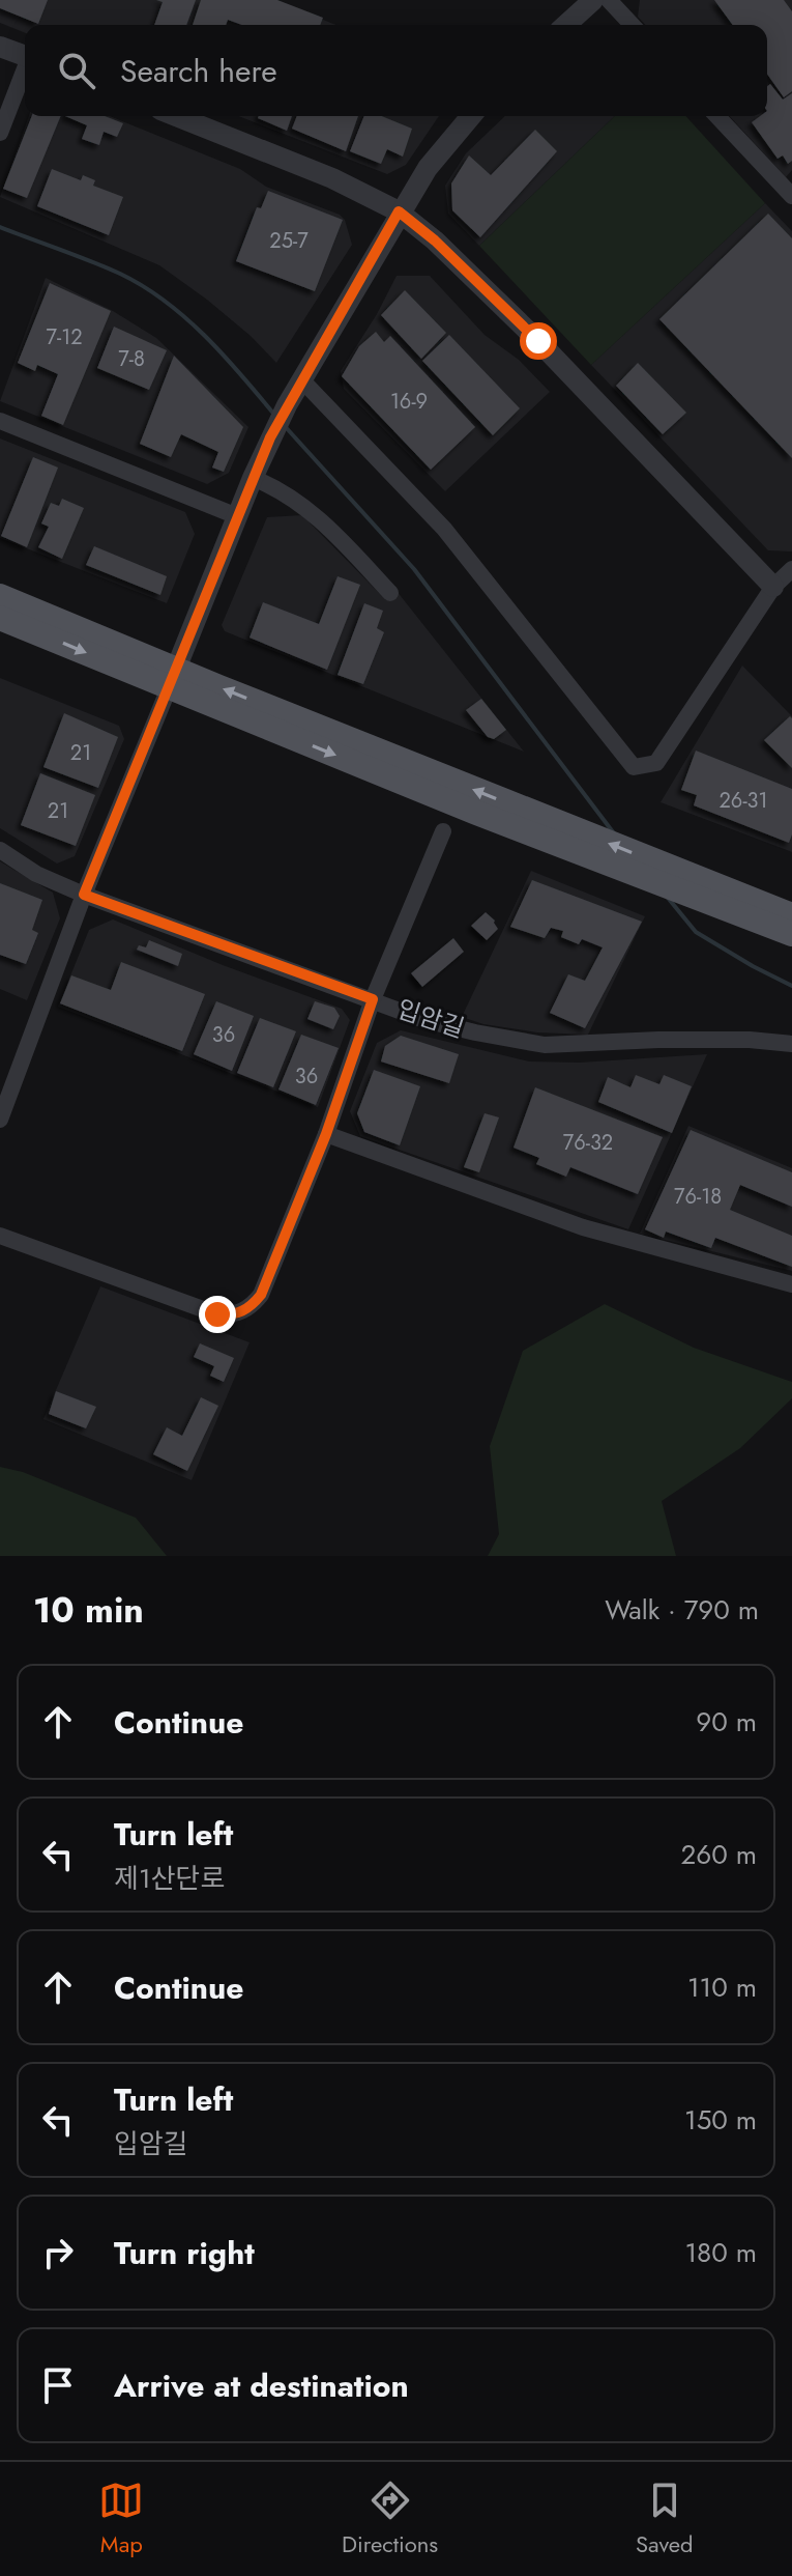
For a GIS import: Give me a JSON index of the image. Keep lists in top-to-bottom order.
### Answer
{
  "streets": {
    "street": ["입암길"]
  },
  "house_numbers": [
    "25-7",
    "7-12",
    "7-8",
    "16-9",
    "21",
    "26-31",
    "21",
    "36",
    "36",
    "76-32",
    "76-18"
  ],
  "page": {
    "search": "Search here",
    "heading": ["10 min", "Walk · 790 m"],
    "list": [
      ["Continue", "90 m"],
      ["Turn left", "제1산단로", "260 m"],
      ["Continue", "110 m"],
      ["Turn left", "입암길", "150 m"],
      ["Turn right", "180 m"],
      "Arrive at destination"
    ],
    "nav": ["Map", "Directions", "Saved"]
  }
}
